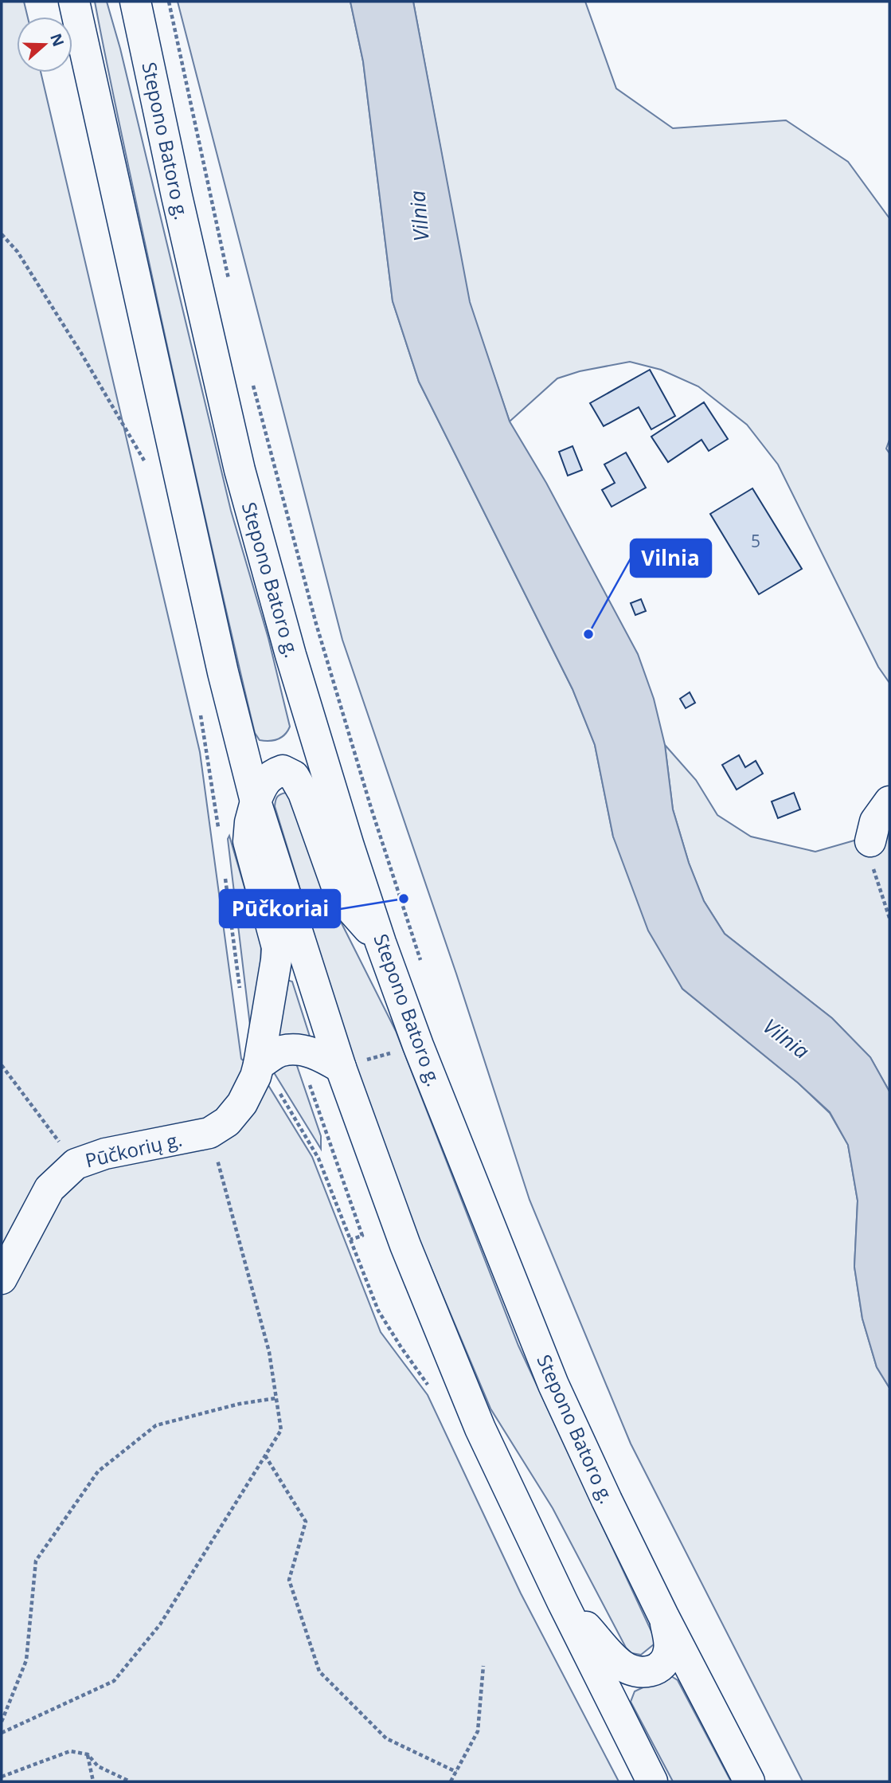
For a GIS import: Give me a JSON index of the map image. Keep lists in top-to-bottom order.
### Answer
{
  "streets": {
    "main road": ["Stepono Batoro g.", "Pūčkorių g."]
  },
  "water": ["Vilnia"],
  "places": ["Vilnia", "Pūčkoriai"],
  "house_numbers": ["5"],
  "north": "right"
}
